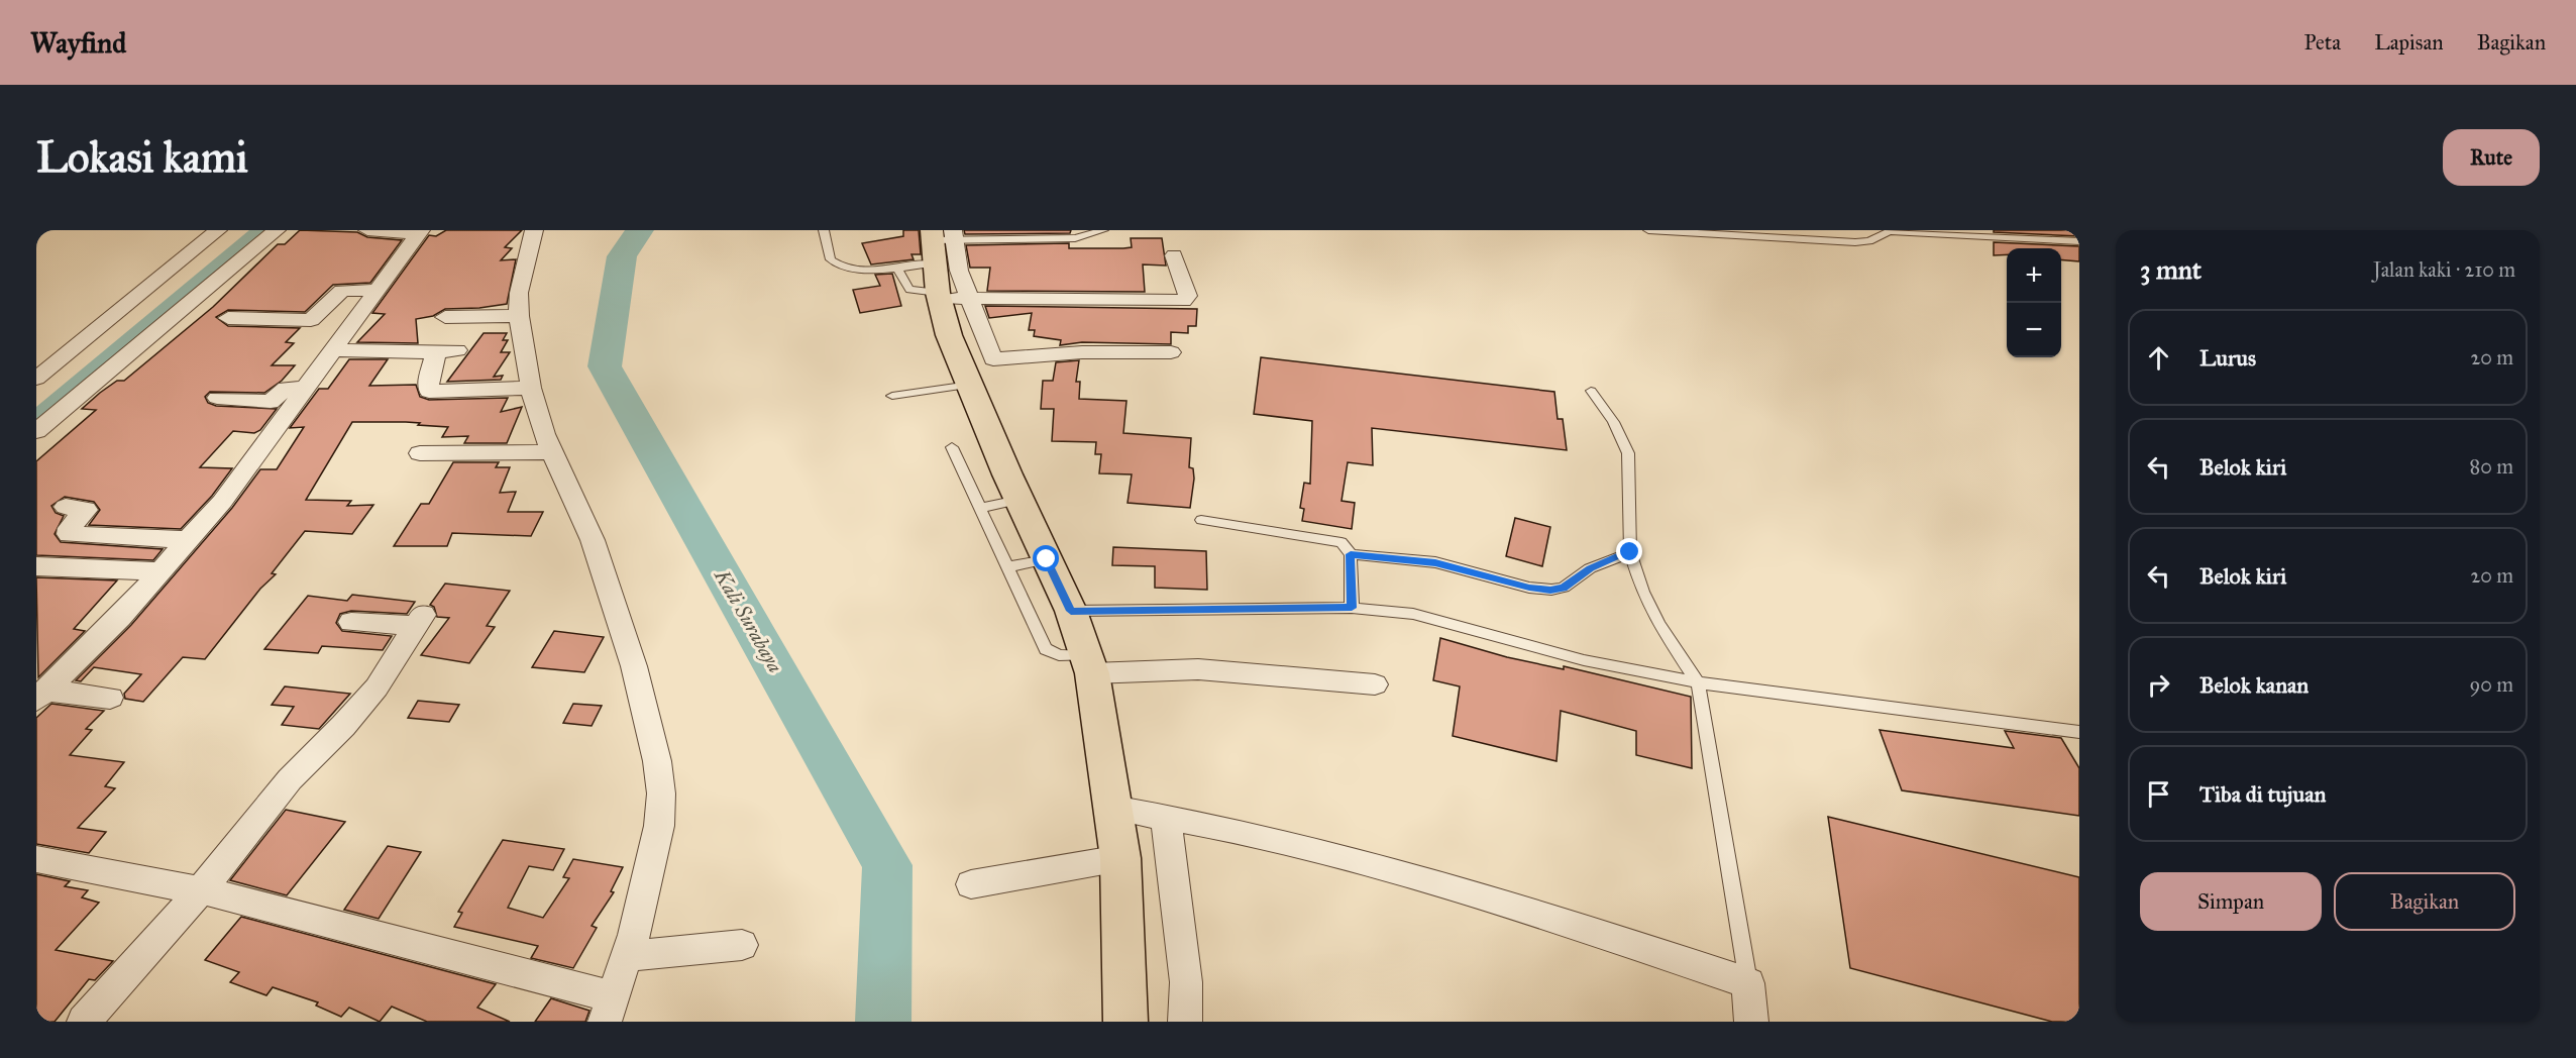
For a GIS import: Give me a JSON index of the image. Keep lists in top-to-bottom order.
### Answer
{
  "water": ["Kali Surabaya"],
  "page": {
    "header": "Wayfind",
    "nav": ["Peta", "Lapisan", "Bagikan"],
    "buttons": [
      "Rute",
      ["Simpan", "Bagikan"]
    ],
    "title": "Lokasi kami",
    "heading": ["3 mnt", "Jalan kaki · 210 m"],
    "map_buttons": ["+", "−"],
    "list": [
      ["Lurus", "20 m"],
      ["Belok kiri", "80 m"],
      ["Belok kiri", "20 m"],
      ["Belok kanan", "90 m"],
      "Tiba di tujuan"
    ]
  }
}
